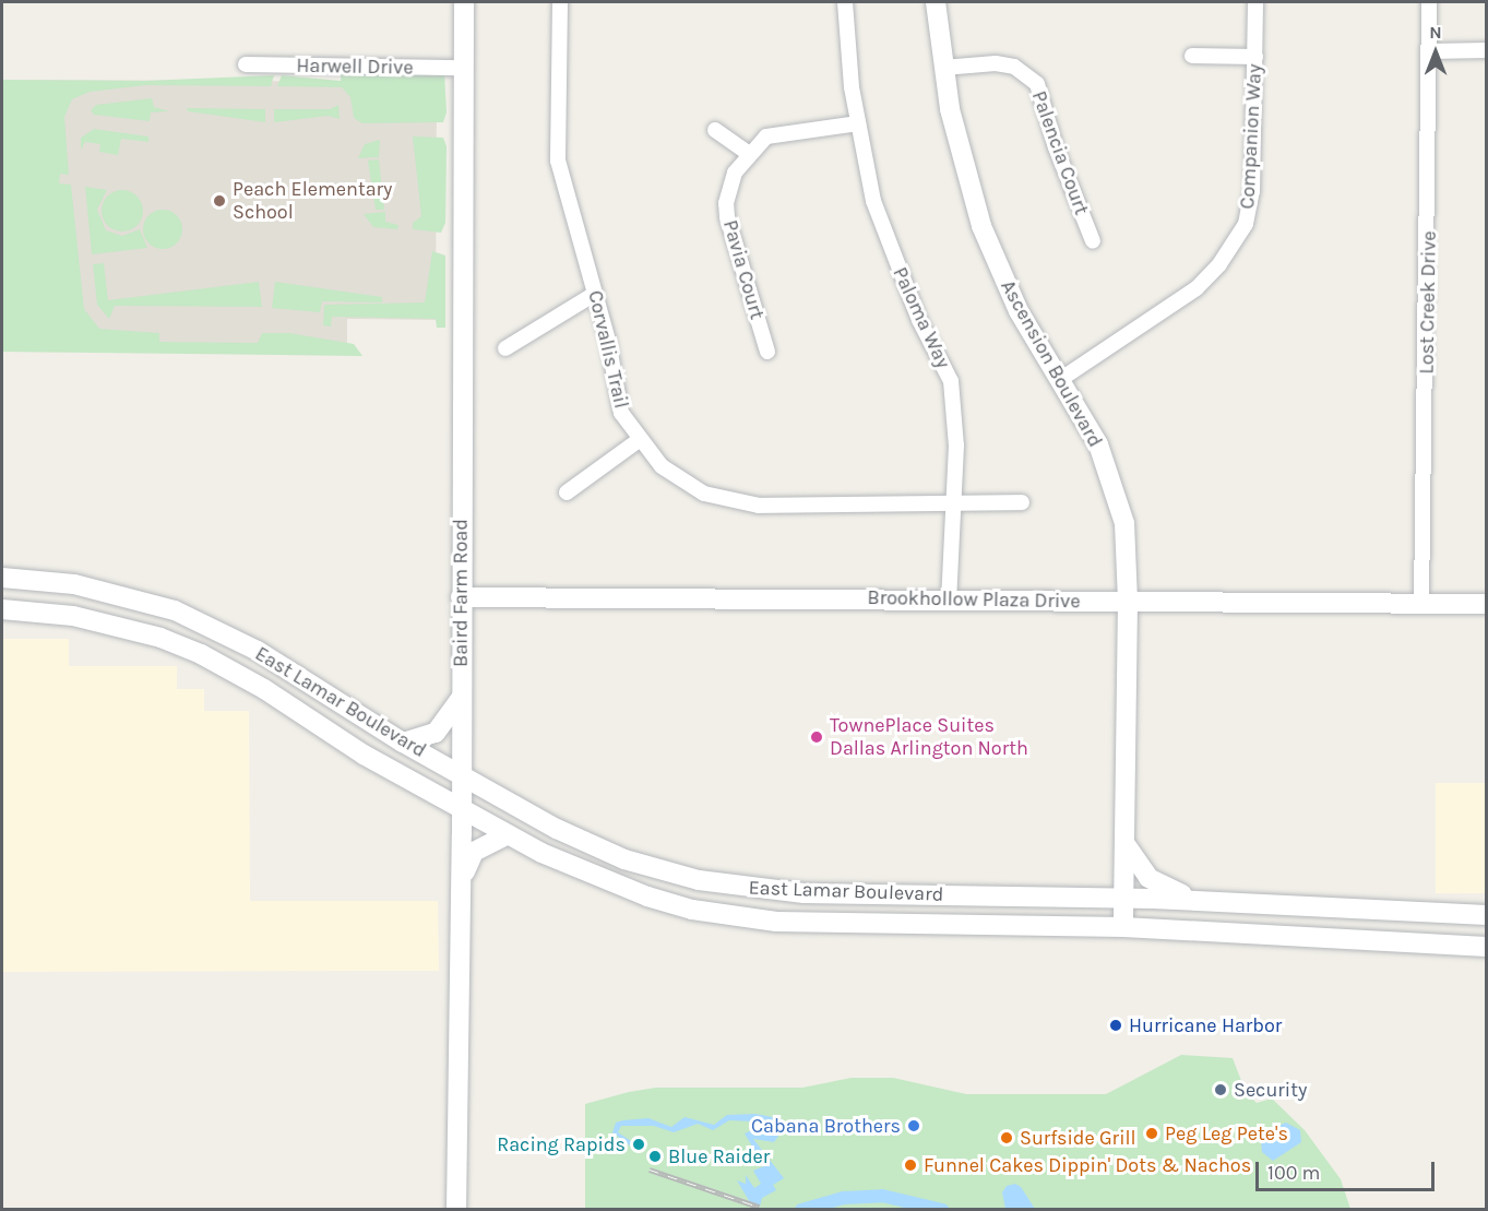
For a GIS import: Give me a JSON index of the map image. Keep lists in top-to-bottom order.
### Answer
{
  "streets": {
    "main road": [
      "Ascension Boulevard",
      "Baird Farm Road",
      "Brookhollow Plaza Drive",
      "East Lamar Boulevard"
    ],
    "street": [
      "Harwell Drive",
      "Companion Way",
      "Palencia Court",
      "Pavia Court",
      "Lost Creek Drive",
      "Paloma Way",
      "Corvallis Trail"
    ]
  },
  "crossings": [
    ["Harwell Drive", "Baird Farm Road"],
    ["Companion Way", "Ascension Boulevard"],
    ["Palencia Court", "Ascension Boulevard"],
    ["Pavia Court", "Paloma Way"],
    ["Lost Creek Drive", "Brookhollow Plaza Drive"],
    ["Paloma Way", "Corvallis Trail"],
    ["Paloma Way", "Brookhollow Plaza Drive"],
    ["Ascension Boulevard", "Brookhollow Plaza Drive"],
    ["Ascension Boulevard", "East Lamar Boulevard"],
    ["Baird Farm Road", "Brookhollow Plaza Drive"],
    ["Baird Farm Road", "East Lamar Boulevard"]
  ],
  "places": [
    "Peach Elementary School",
    "TownePlace Suites Dallas Arlington North",
    "Hurricane Harbor",
    "Security",
    "Cabana Brothers",
    "Peg Leg Pete's",
    "Surfside Grill",
    "Racing Rapids",
    "Blue Raider",
    "Funnel Cakes Dippin' Dots & Nachos"
  ],
  "scale_bar": "100 m",
  "north": "top"
}
